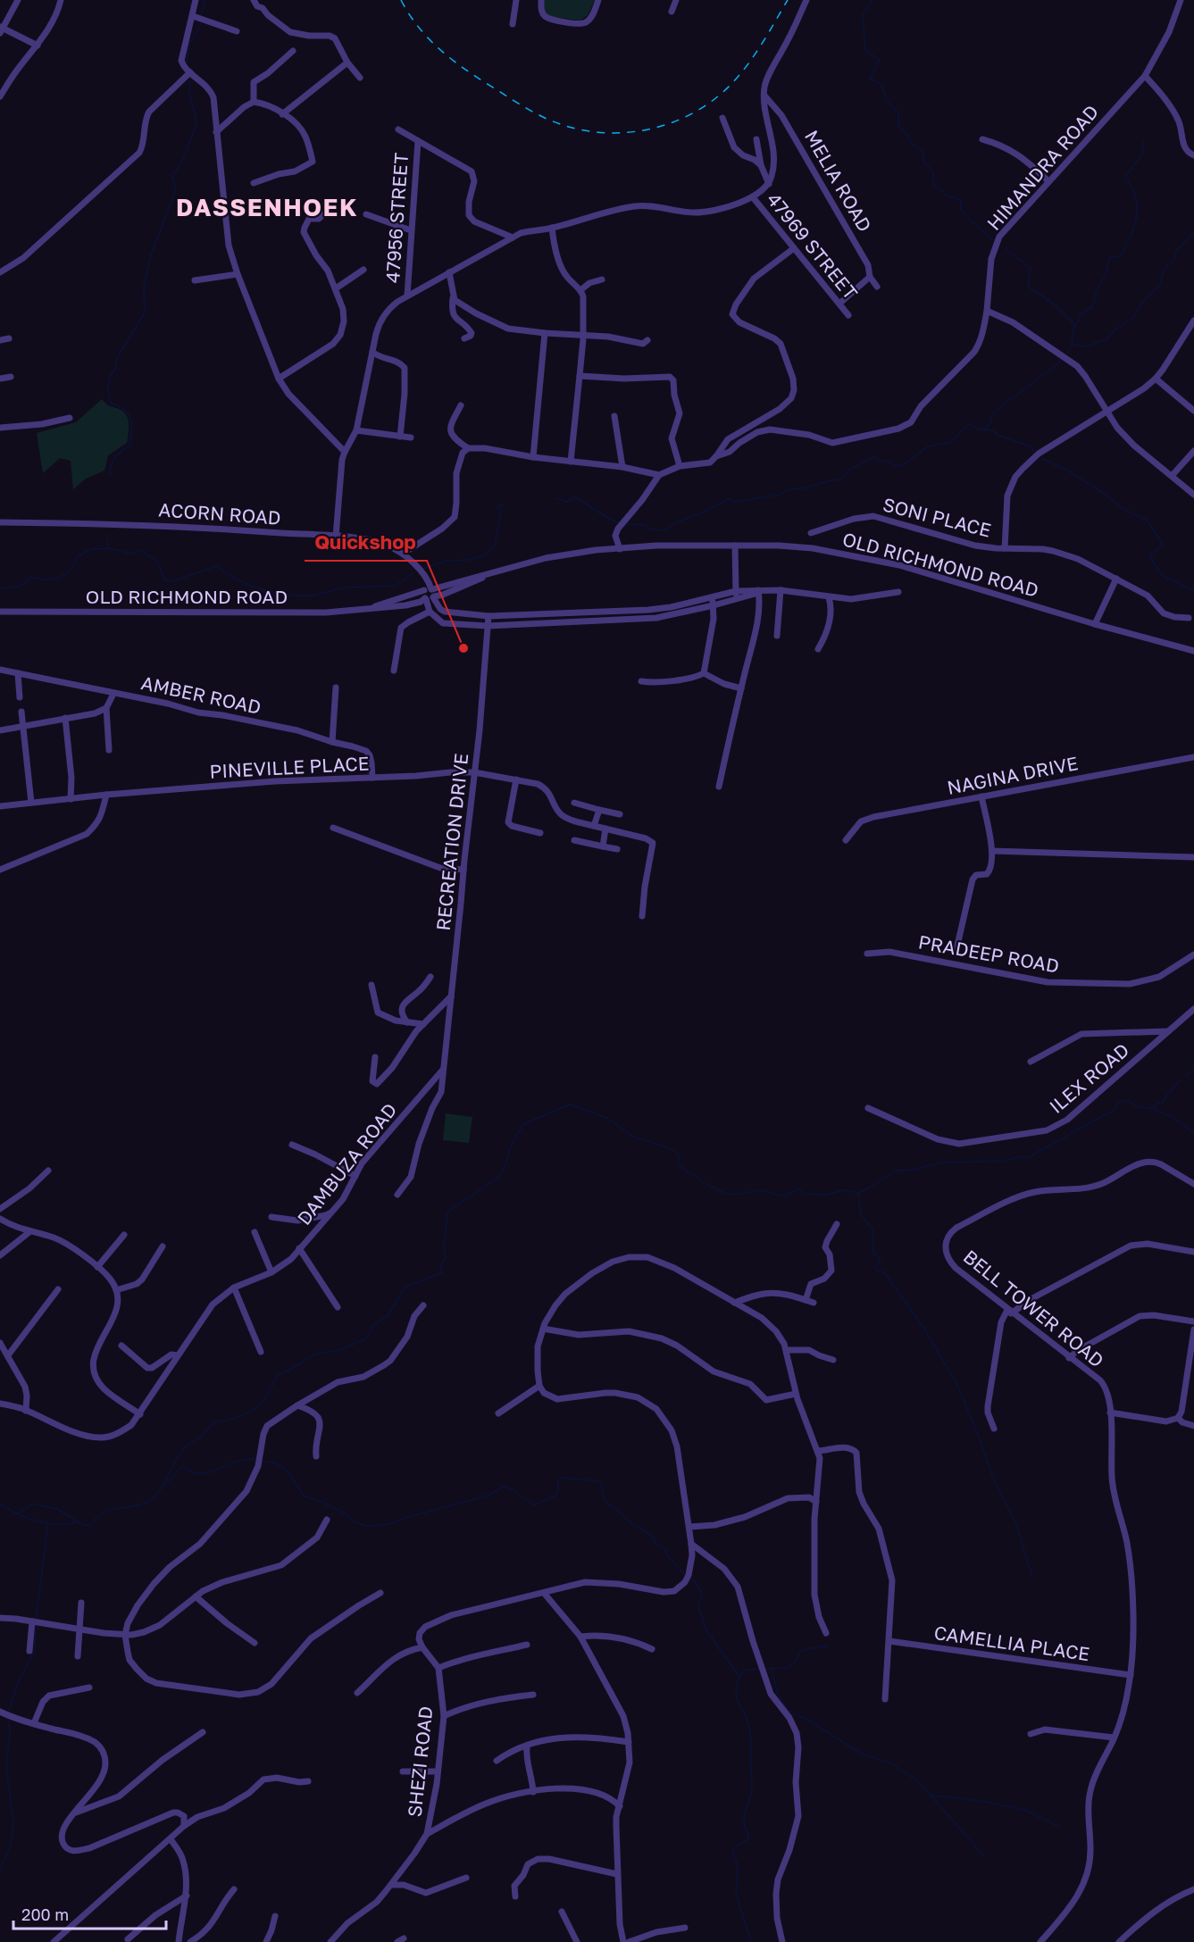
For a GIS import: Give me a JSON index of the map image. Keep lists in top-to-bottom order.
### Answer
{
  "streets": {
    "street": [
      "HIMANDRA ROAD",
      "MELIA ROAD",
      "47956 STREET",
      "47969 STREET",
      "ACORN ROAD",
      "SONI PLACE",
      "OLD RICHMOND ROAD",
      "AMBER ROAD",
      "PINEVILLE PLACE",
      "NAGINA DRIVE",
      "RECREATION DRIVE",
      "PRADEEP ROAD",
      "ILEX ROAD",
      "DAMBUZA ROAD",
      "BELL TOWER ROAD",
      "CAMELLIA PLACE",
      "SHEZI ROAD"
    ]
  },
  "crossings": [
    ["ACORN ROAD", "OLD RICHMOND ROAD"],
    ["AMBER ROAD", "PINEVILLE PLACE"],
    ["PINEVILLE PLACE", "RECREATION DRIVE"],
    ["RECREATION DRIVE", "DAMBUZA ROAD"],
    ["BELL TOWER ROAD", "CAMELLIA PLACE"]
  ],
  "districts": ["DASSENHOEK"],
  "places": ["Quickshop"],
  "scale_bar": "200 m"
}
